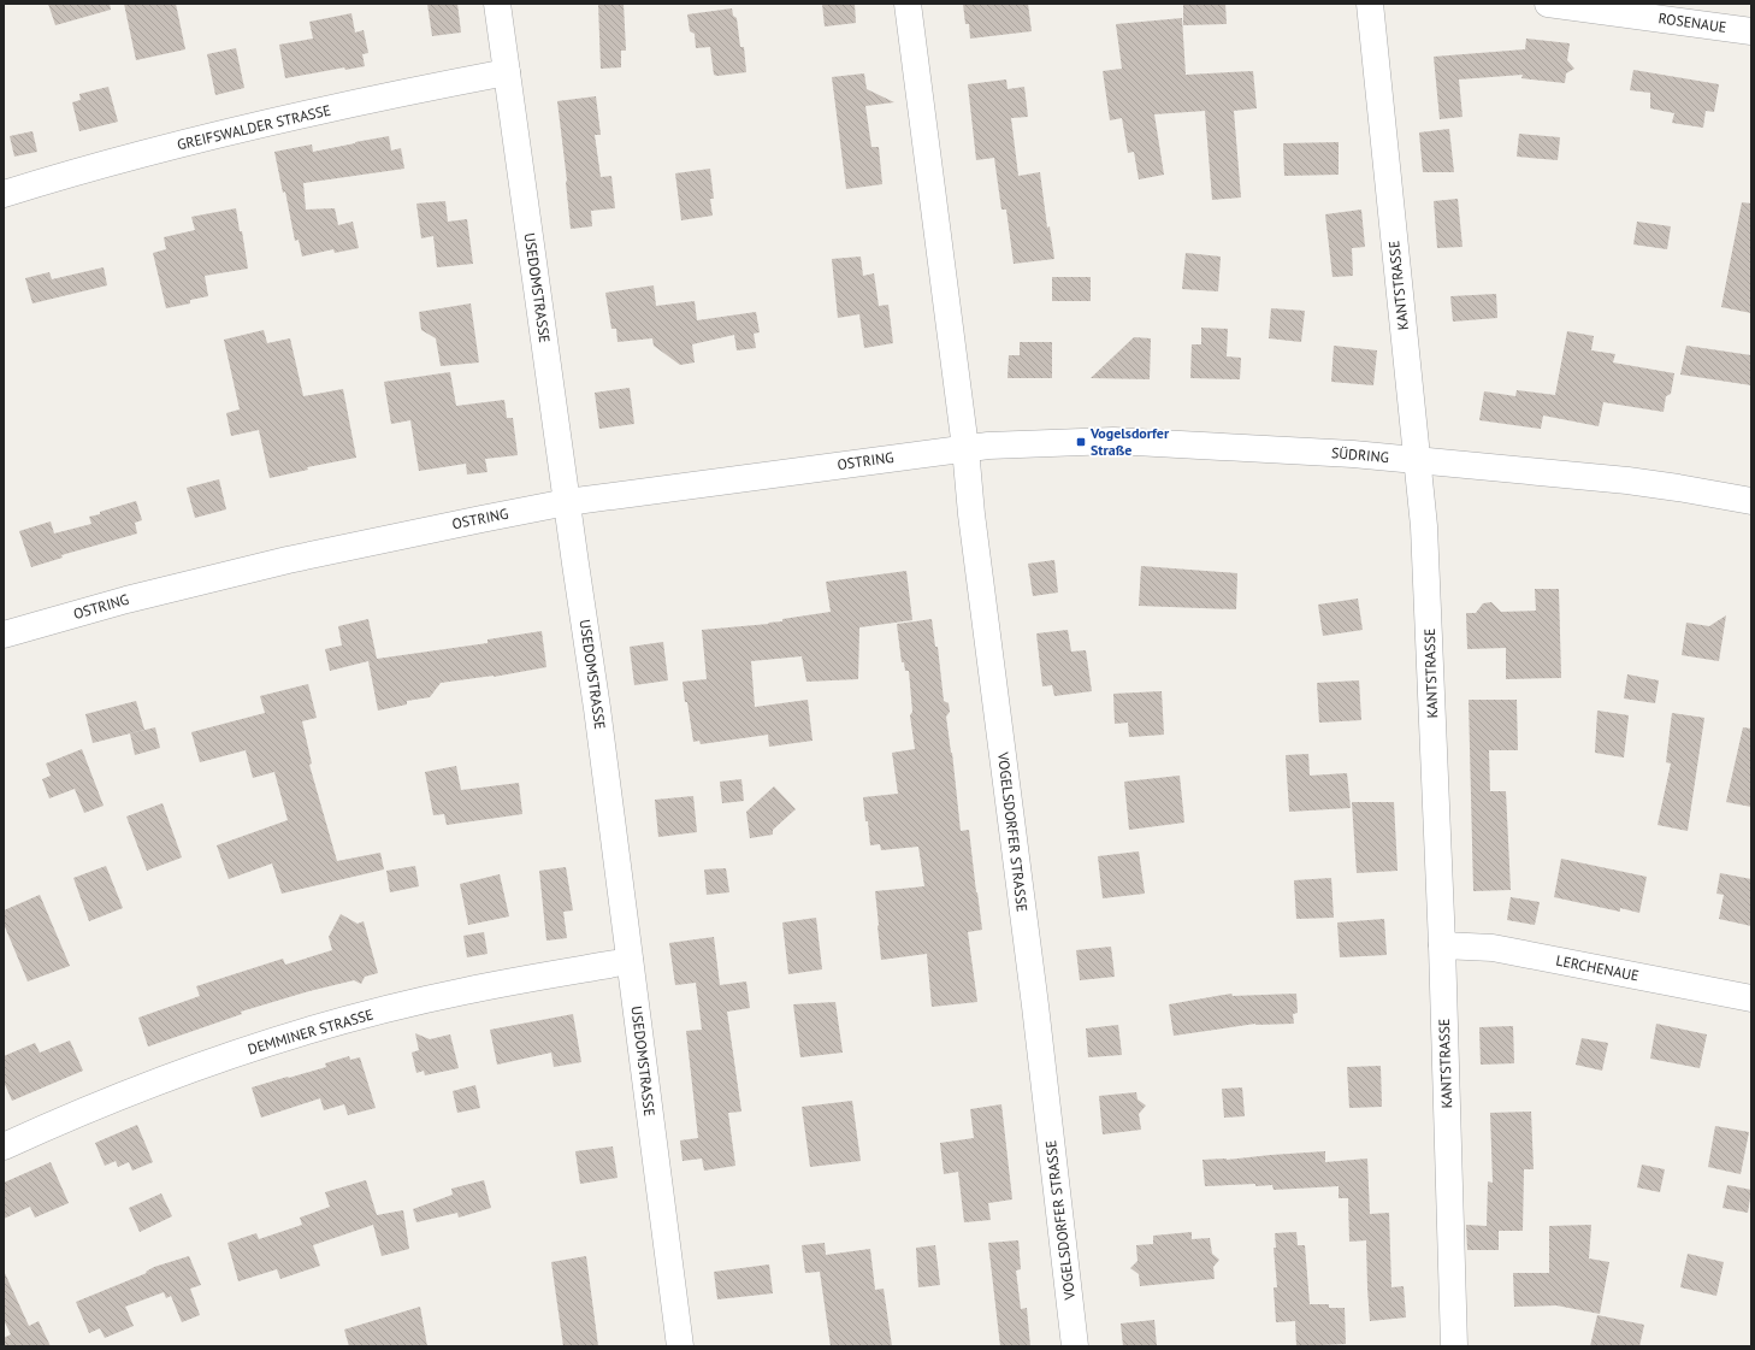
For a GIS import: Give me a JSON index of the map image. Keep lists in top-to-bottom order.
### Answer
{
  "streets": {
    "street": [
      "ROSENAUE",
      "GREIFSWALDER STRASSE",
      "KANTSTRASSE",
      "USEDOMSTRASSE",
      "SÜDRING",
      "OSTRING",
      "VOGELSDORFER STRASSE",
      "LERCHENAUE",
      "DEMMINER STRASSE"
    ]
  },
  "crossings": [
    ["GREIFSWALDER STRASSE", "USEDOMSTRASSE"],
    ["KANTSTRASSE", "SÜDRING"],
    ["KANTSTRASSE", "LERCHENAUE"],
    ["USEDOMSTRASSE", "OSTRING"],
    ["USEDOMSTRASSE", "DEMMINER STRASSE"],
    ["SÜDRING", "OSTRING"],
    ["SÜDRING", "VOGELSDORFER STRASSE"],
    ["OSTRING", "VOGELSDORFER STRASSE"]
  ],
  "places": {
    "transit": ["Vogelsdorfer Straße"]
  }
}
